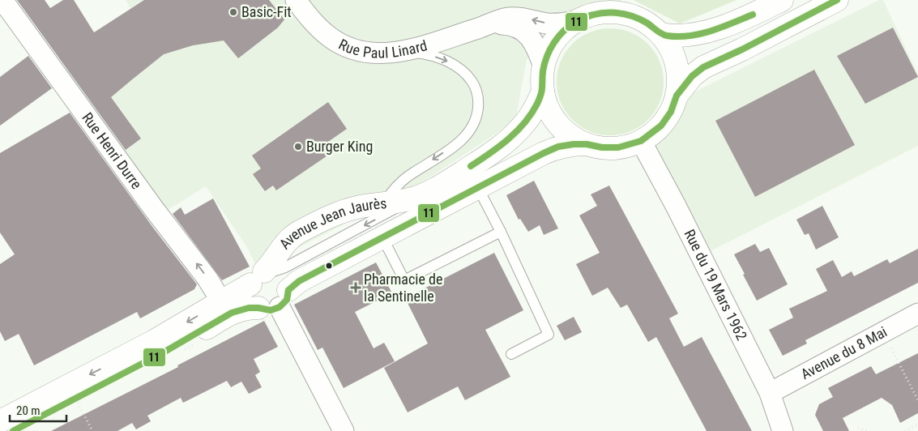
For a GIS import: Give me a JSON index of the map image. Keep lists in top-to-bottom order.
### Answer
{
  "streets": {
    "main road": ["Avenue Jean Jaurès"],
    "street": [
      "Rue Paul Linard",
      "Rue Henri Durre",
      "Rue du 19 Mars 1962",
      "Avenue du 8 Mai"
    ]
  },
  "crossings": [
    ["Rue Paul Linard", "Avenue Jean Jaurès"],
    ["Rue Paul Linard", "Rue du 19 Mars 1962"],
    ["Rue Henri Durre", "Avenue Jean Jaurès"],
    ["Avenue Jean Jaurès", "Rue du 19 Mars 1962"],
    ["Rue du 19 Mars 1962", "Avenue du 8 Mai"]
  ],
  "one_way": ["Rue Henri Durre"],
  "places": {
    "other": ["Basic-Fit", "Burger King"],
    "health": ["Pharmacie de la Sentinelle"]
  },
  "lines": ["transit line 11"],
  "scale_bar": "20 m"
}
